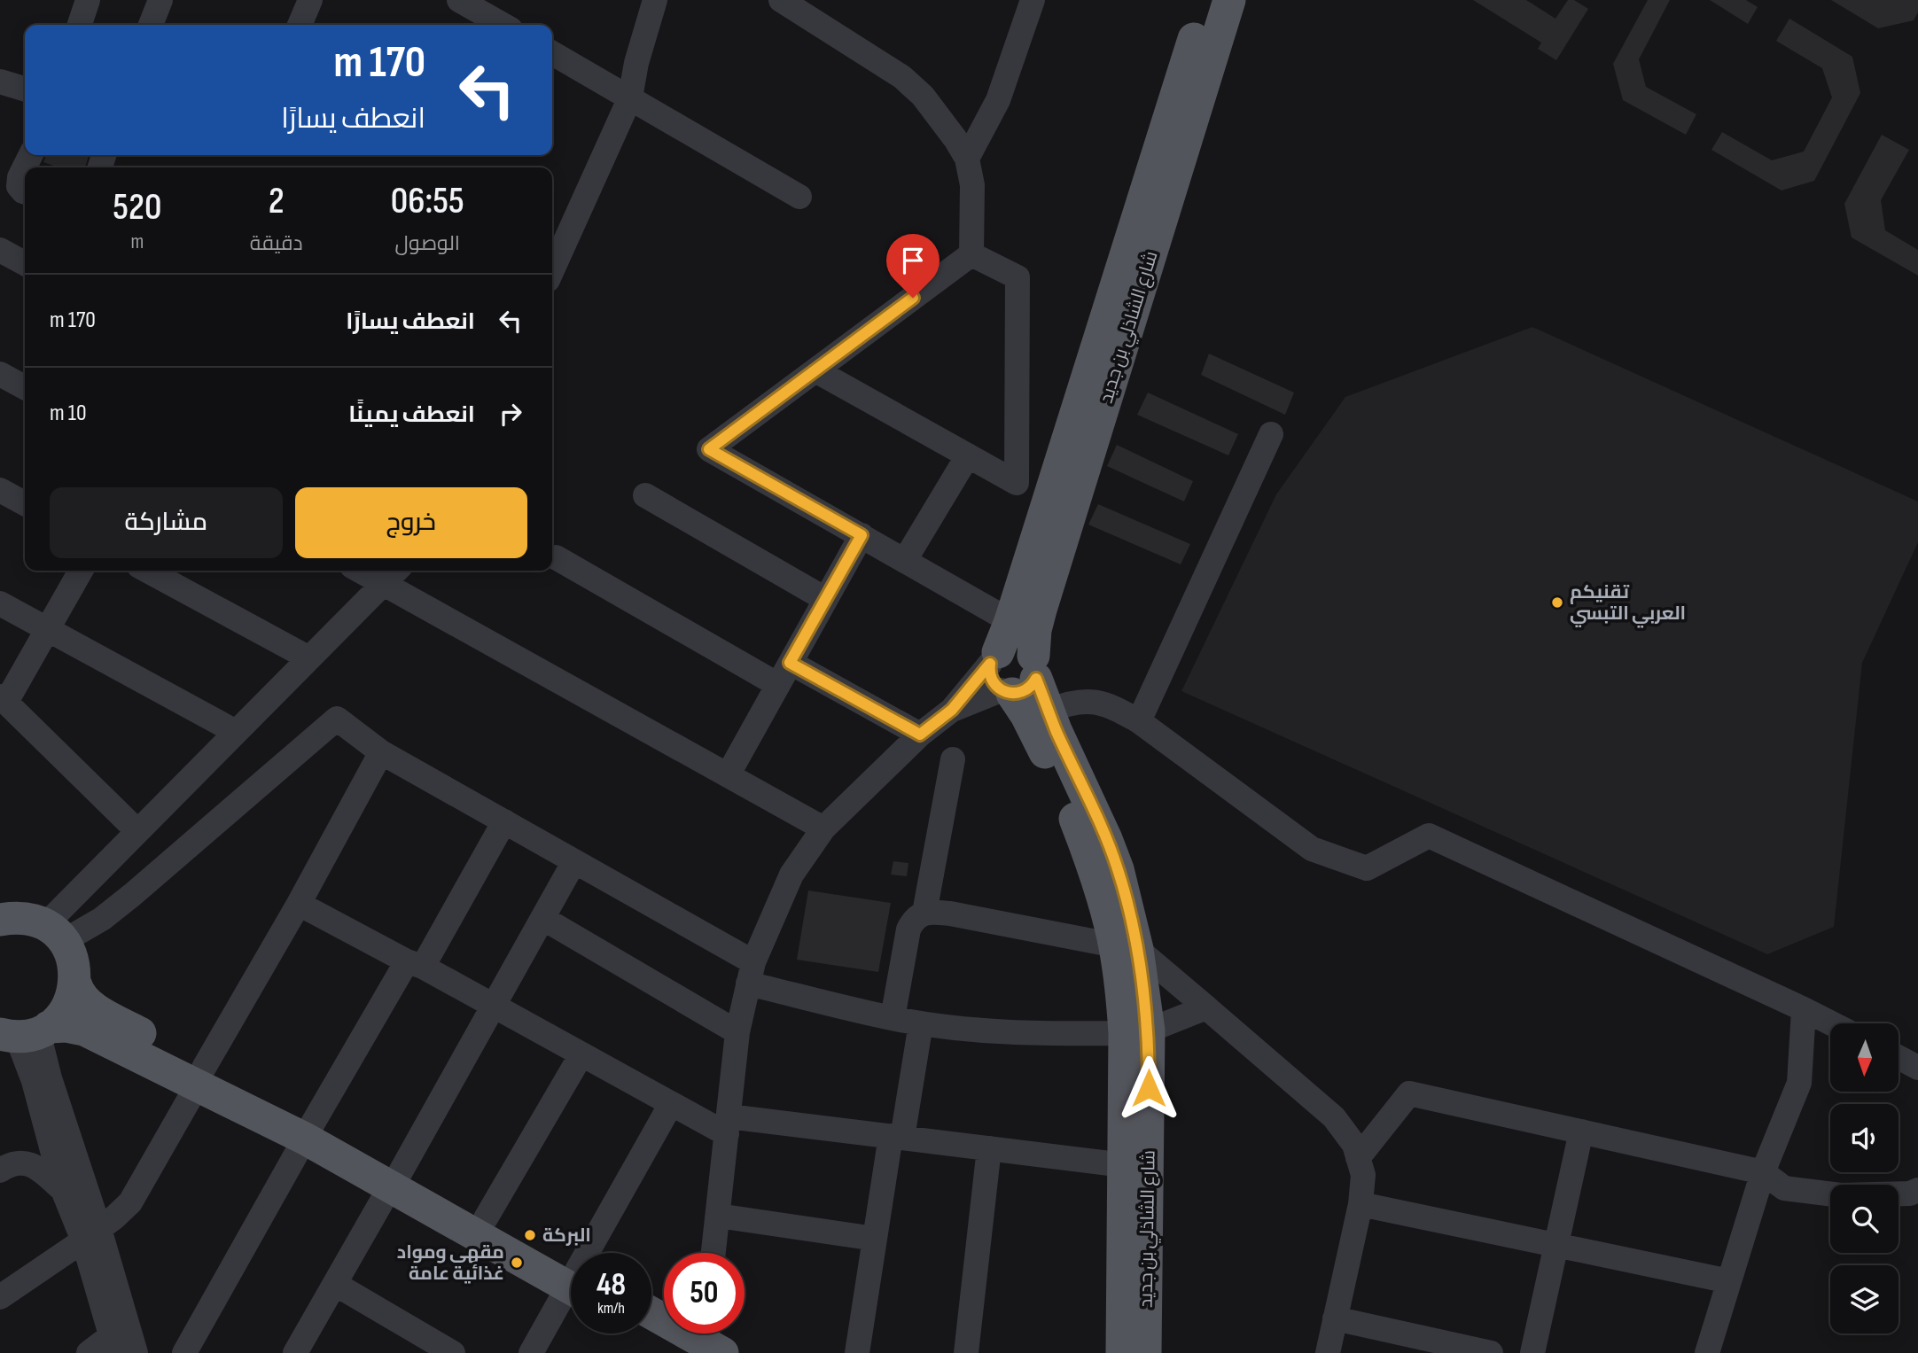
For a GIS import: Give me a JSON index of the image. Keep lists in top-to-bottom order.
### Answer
{
  "streets": {
    "main road": ["شارع الشاذلي بن جديد"]
  },
  "places": ["تقنيكم العربي التبسي", "البركة", "مقهى ومواد غذائية عامة"],
  "north": "bottom",
  "page": {
    "turn": ["170 m", "انعطف يسارًا"],
    "eta": [
      "06:55",
      "الوصول",
      "2",
      "دقيقة",
      "520",
      "m"
    ],
    "list": [
      {
        "name": "انعطف يسارًا",
        "value": "170 m"
      },
      {
        "name": "انعطف يمينًا",
        "value": "10 m"
      }
    ],
    "buttons": ["خروج", "مشاركة"],
    "speed": "48 km/h",
    "limit": "50"
  }
}
